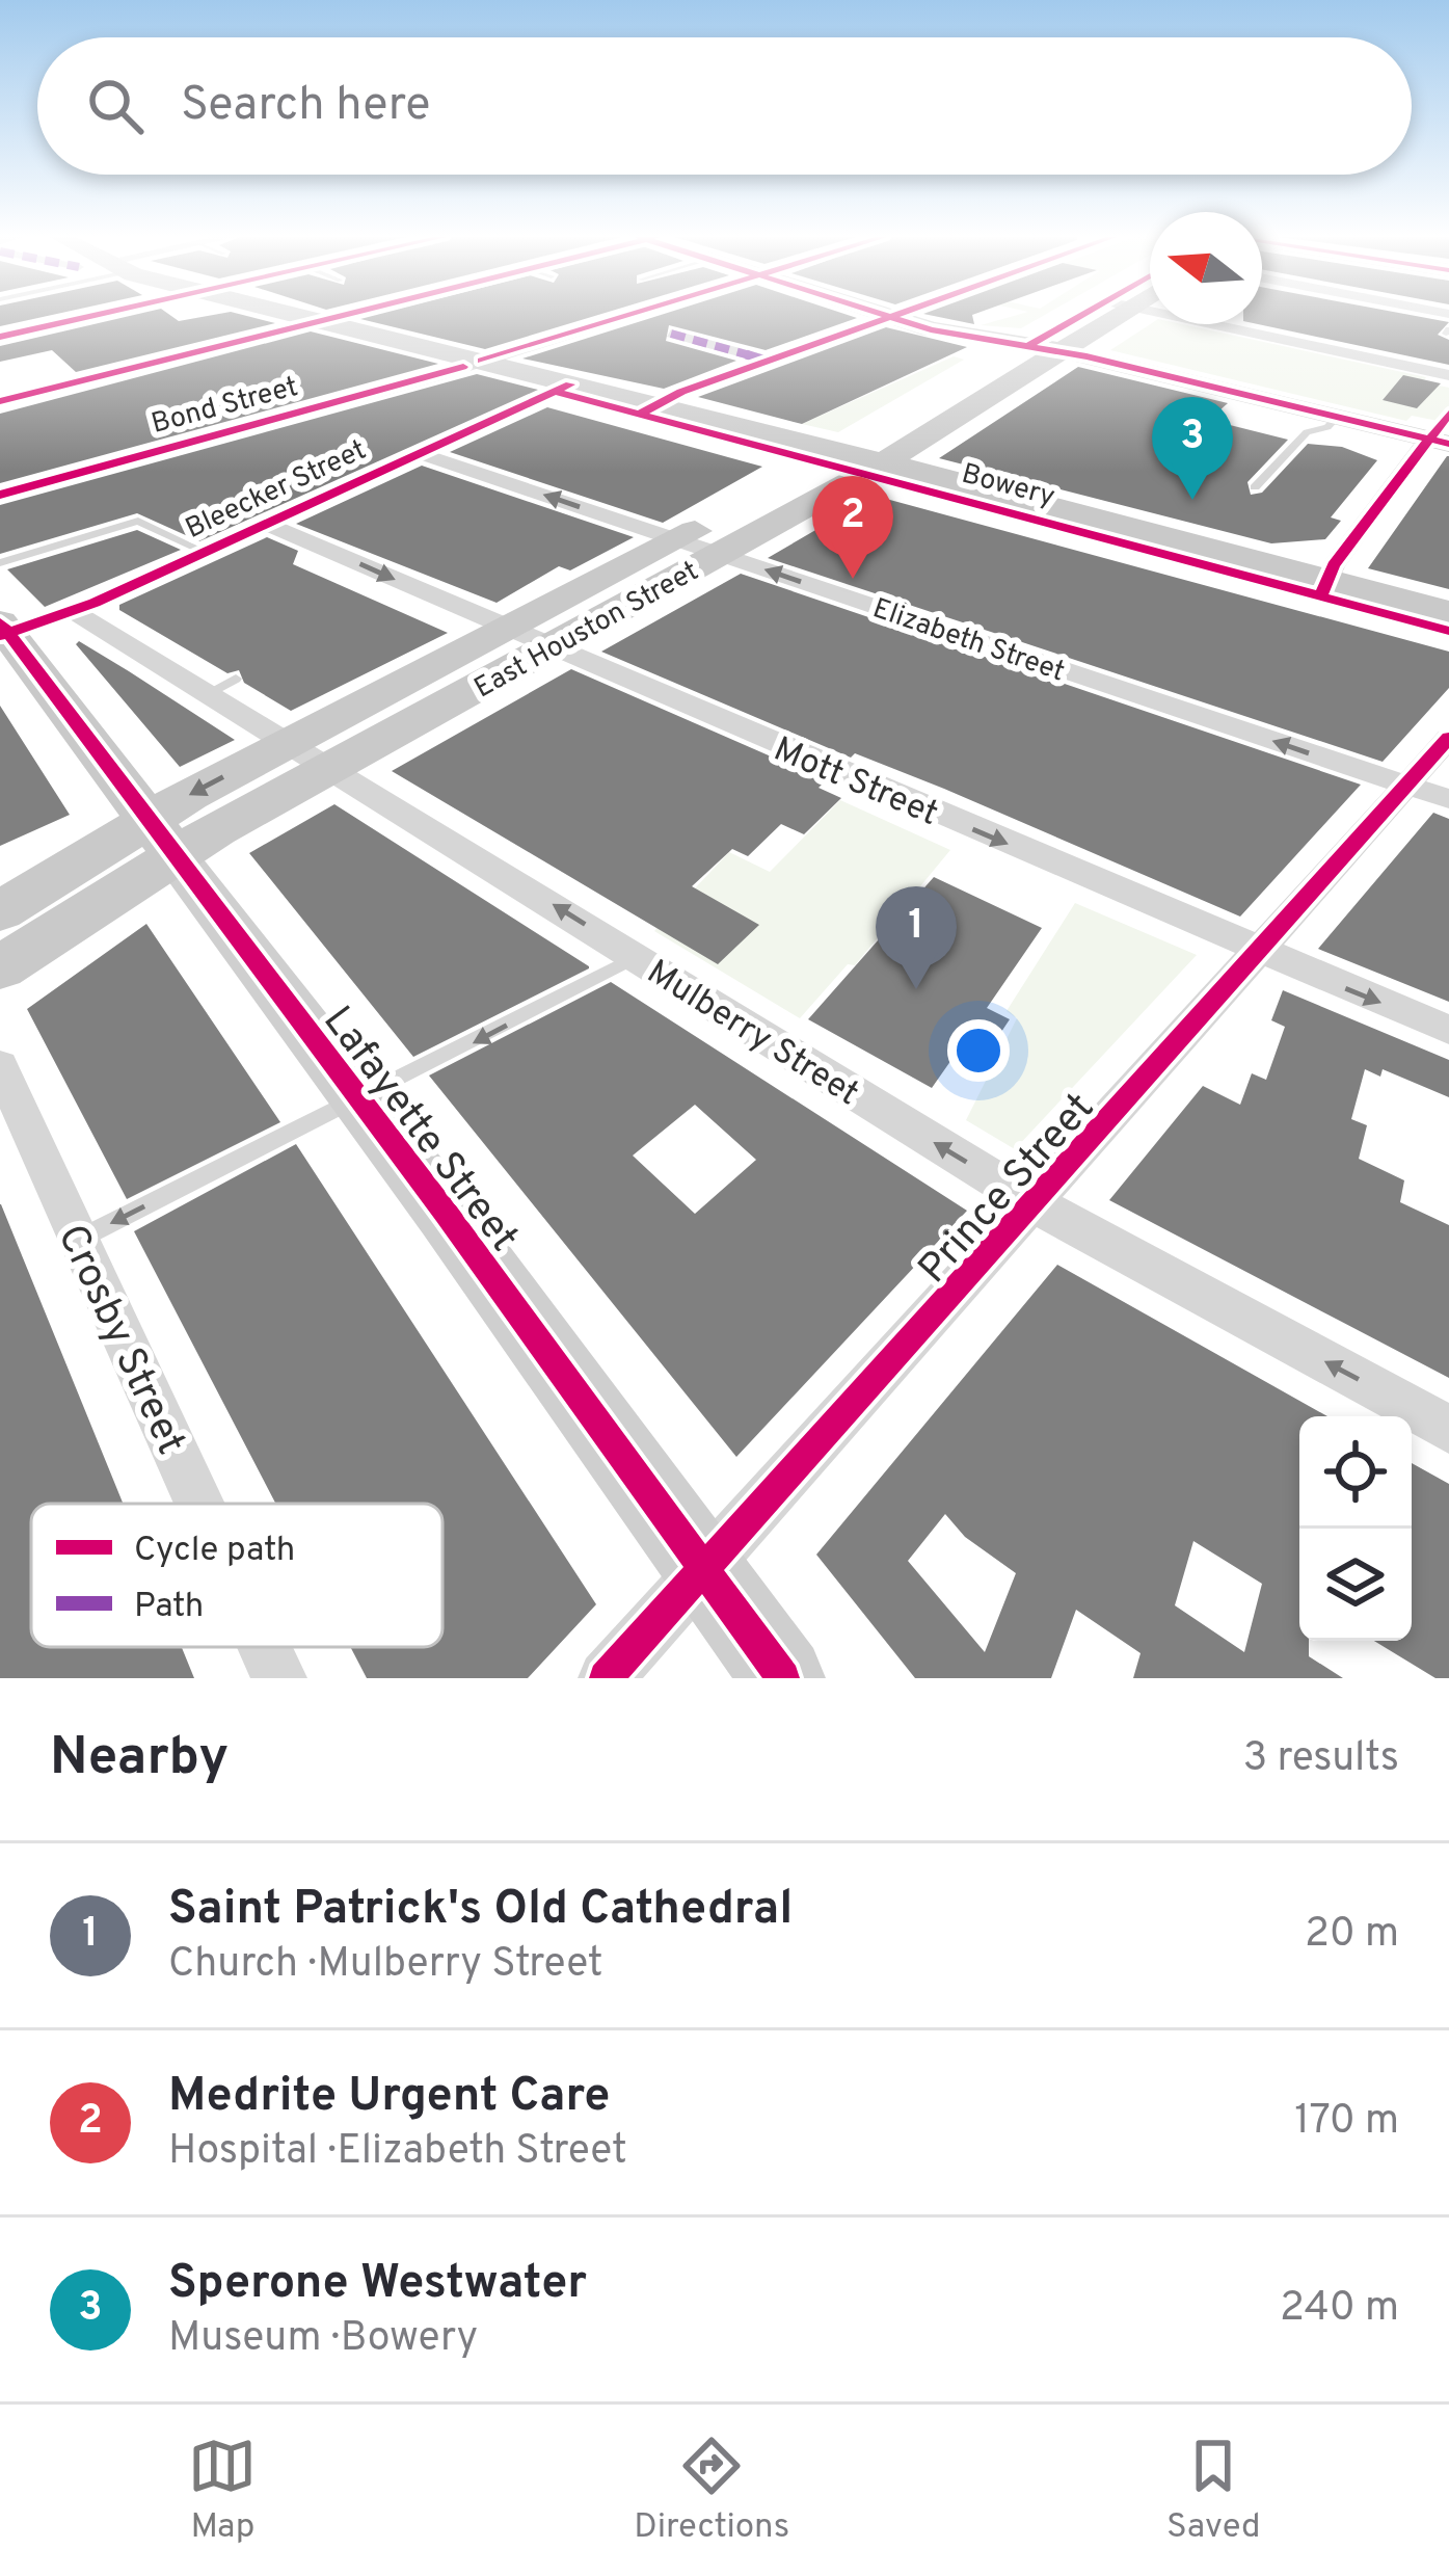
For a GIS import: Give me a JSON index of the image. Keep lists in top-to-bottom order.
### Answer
{
  "streets": {
    "main road": ["Bowery", "East Houston Street", "Lafayette Street"],
    "street": [
      "Bond Street",
      "Bleecker Street",
      "Elizabeth Street",
      "Mott Street",
      "Mulberry Street",
      "Prince Street",
      "Crosby Street"
    ]
  },
  "crossings": [
    ["Bond Street", "Bowery"],
    ["Bowery", "Bleecker Street"],
    ["Bowery", "East Houston Street"],
    ["Bleecker Street", "Elizabeth Street"],
    ["Bleecker Street", "Mott Street"],
    ["Bleecker Street", "Mulberry Street"],
    ["Bleecker Street", "Lafayette Street"],
    ["East Houston Street", "Elizabeth Street"],
    ["East Houston Street", "Mott Street"],
    ["East Houston Street", "Mulberry Street"],
    ["East Houston Street", "Lafayette Street"],
    ["Elizabeth Street", "Prince Street"],
    ["Mott Street", "Prince Street"],
    ["Mulberry Street", "Prince Street"],
    ["Lafayette Street", "Prince Street"]
  ],
  "one_way": ["Elizabeth Street", "Mott Street", "Mulberry Street"],
  "legend": ["Cycle path", "Path"],
  "north": "left",
  "page": {
    "search": "Search here",
    "pins": ["3", "2", "1"],
    "heading": ["Nearby", "3 results"],
    "list": [
      {
        "mark": "1",
        "name": "Saint Patrick's Old Cathedral",
        "note": "Church · Mulberry Street",
        "value": "20 m"
      },
      {
        "mark": "2",
        "name": "Medrite Urgent Care",
        "note": "Hospital · Elizabeth Street",
        "value": "170 m"
      },
      {
        "mark": "3",
        "name": "Sperone Westwater",
        "note": "Museum · Bowery",
        "value": "240 m"
      }
    ],
    "nav": ["Map", "Directions", "Saved"]
  }
}
